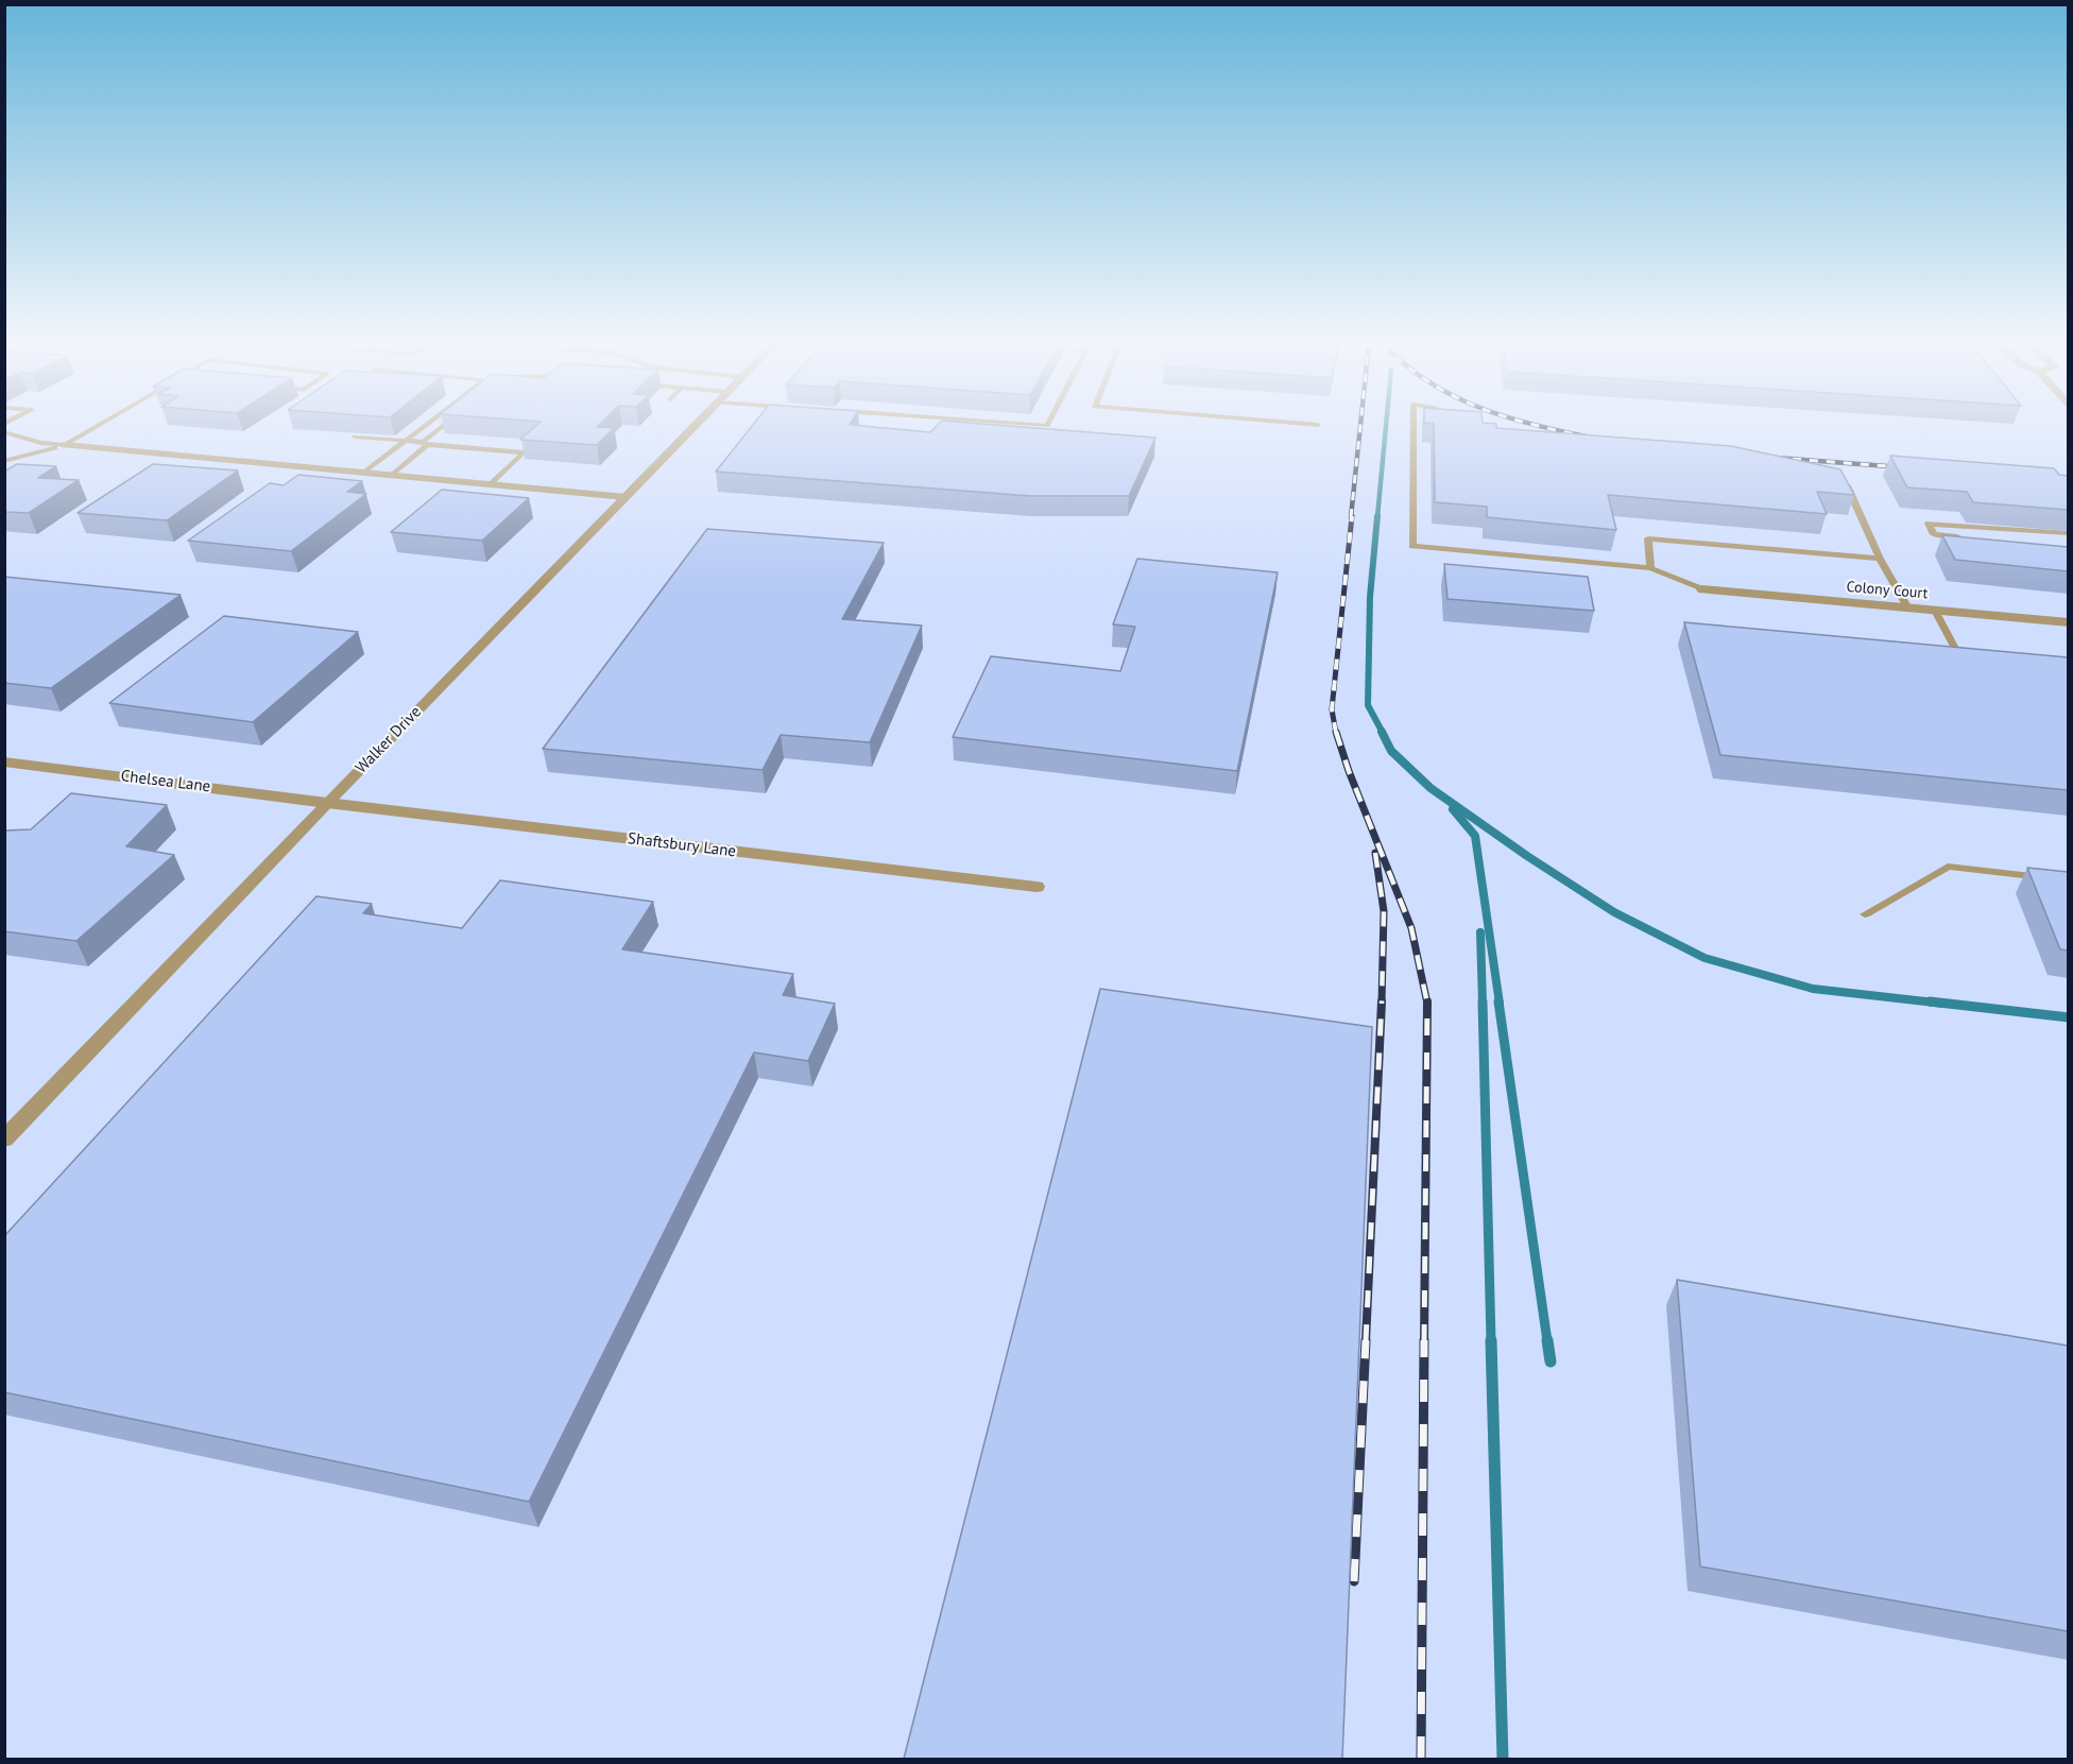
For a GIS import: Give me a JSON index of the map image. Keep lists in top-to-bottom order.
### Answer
{
  "streets": {
    "street": [
      "Colony Court",
      "Walker Drive",
      "Chelsea Lane",
      "Shaftsbury Lane"
    ]
  },
  "crossings": [
    ["Walker Drive", "Chelsea Lane"],
    ["Walker Drive", "Shaftsbury Lane"],
    ["Chelsea Lane", "Shaftsbury Lane"]
  ]
}
